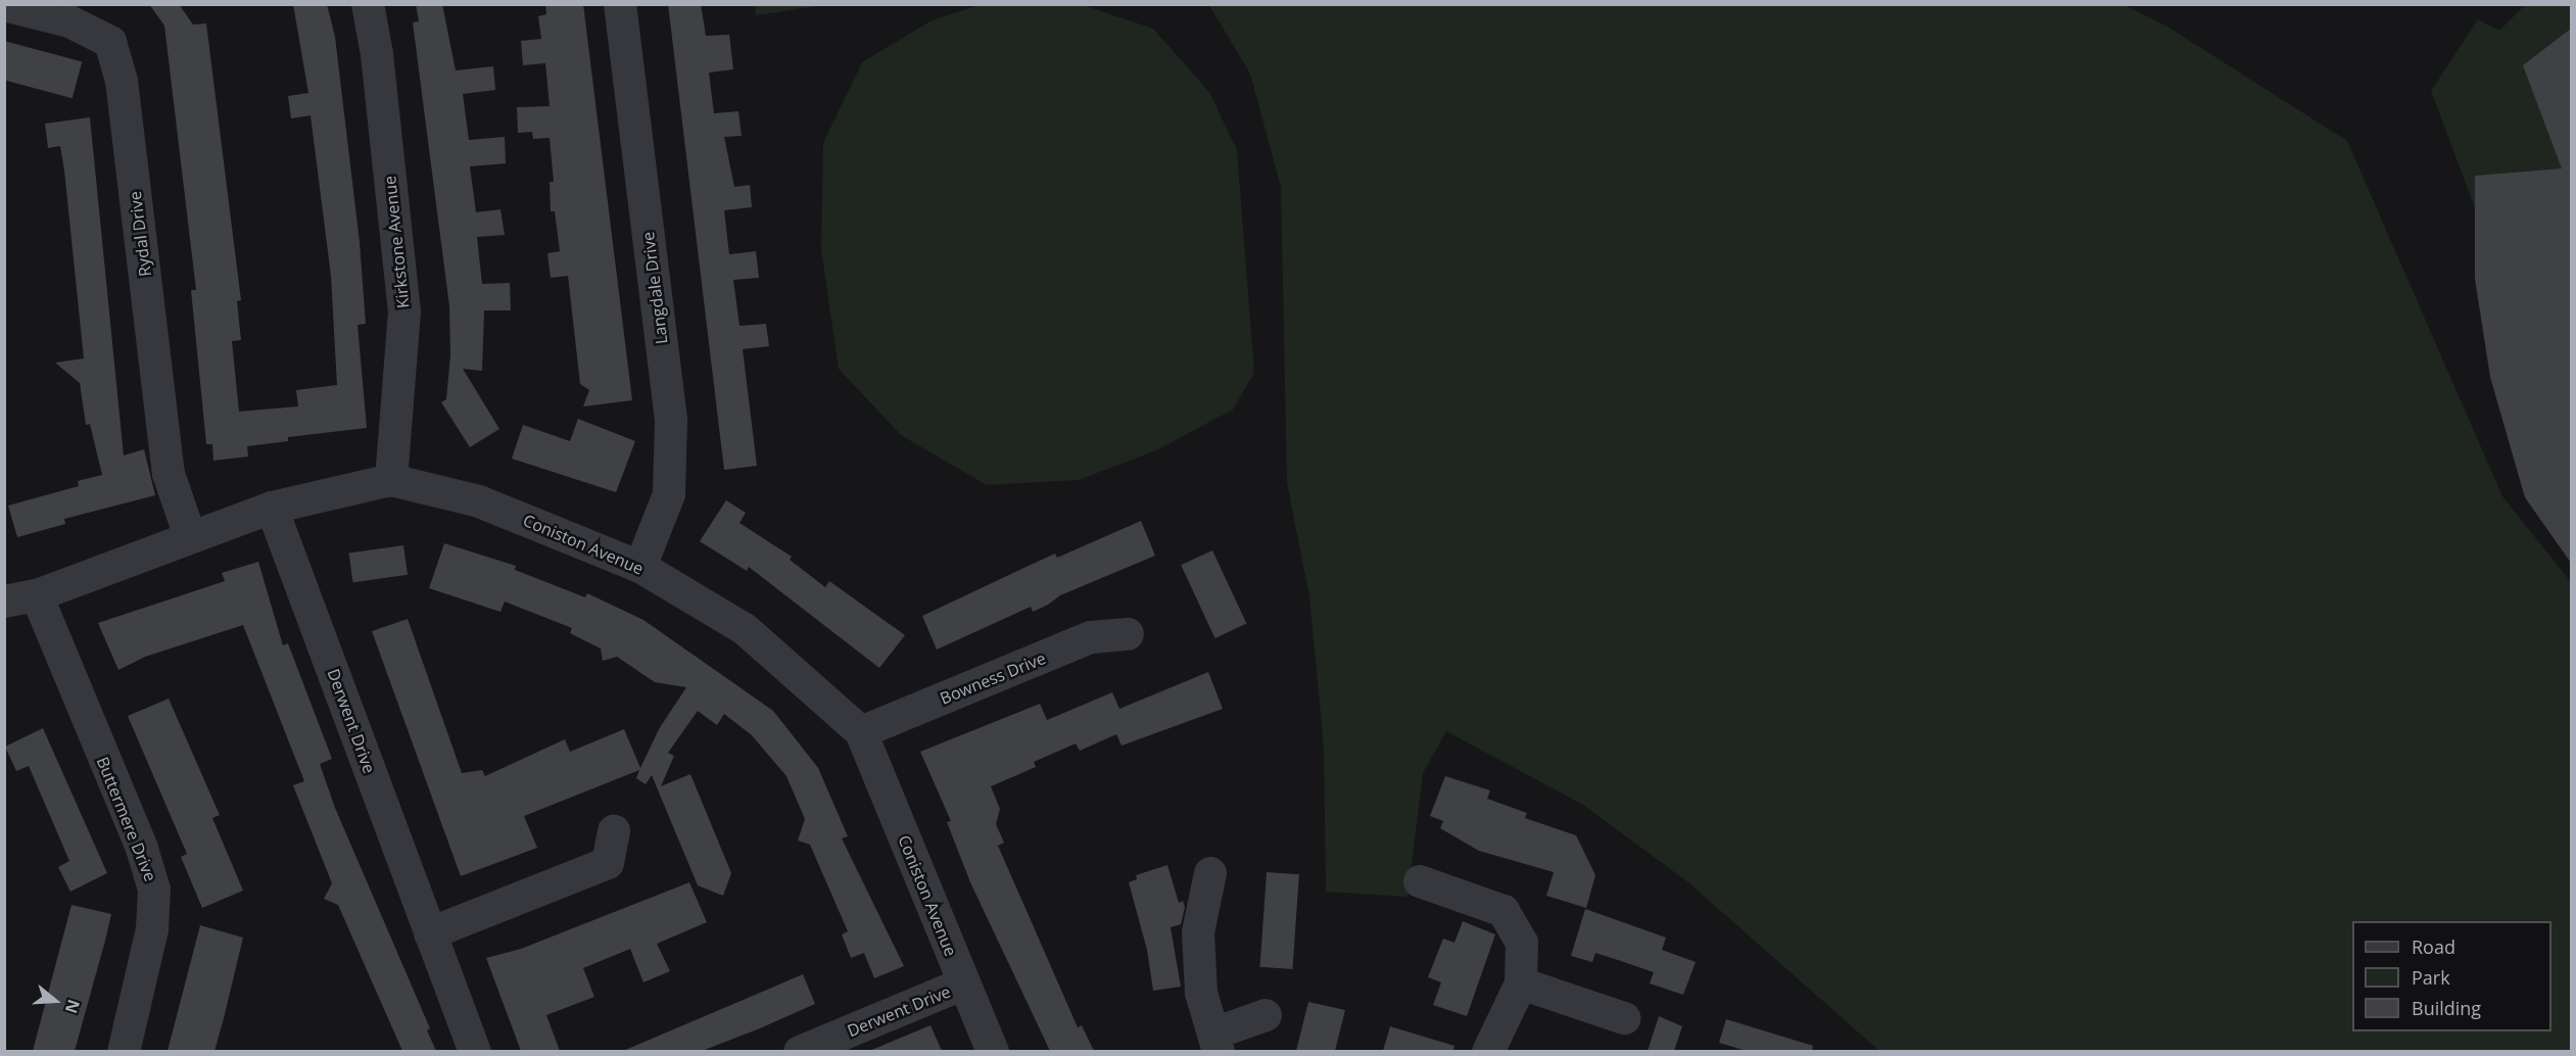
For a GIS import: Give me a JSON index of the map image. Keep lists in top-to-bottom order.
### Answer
{
  "streets": {
    "street": [
      "Rydal Drive",
      "Kirkstone Avenue",
      "Langdale Drive",
      "Coniston Avenue",
      "Bowness Drive",
      "Derwent Drive",
      "Buttermere Drive"
    ]
  },
  "crossings": [
    ["Rydal Drive", "Coniston Avenue"],
    ["Kirkstone Avenue", "Coniston Avenue"],
    ["Langdale Drive", "Coniston Avenue"],
    ["Coniston Avenue", "Bowness Drive"],
    ["Coniston Avenue", "Derwent Drive"],
    ["Coniston Avenue", "Buttermere Drive"]
  ],
  "legend": ["Road", "Park", "Building"],
  "north": "right"
}
